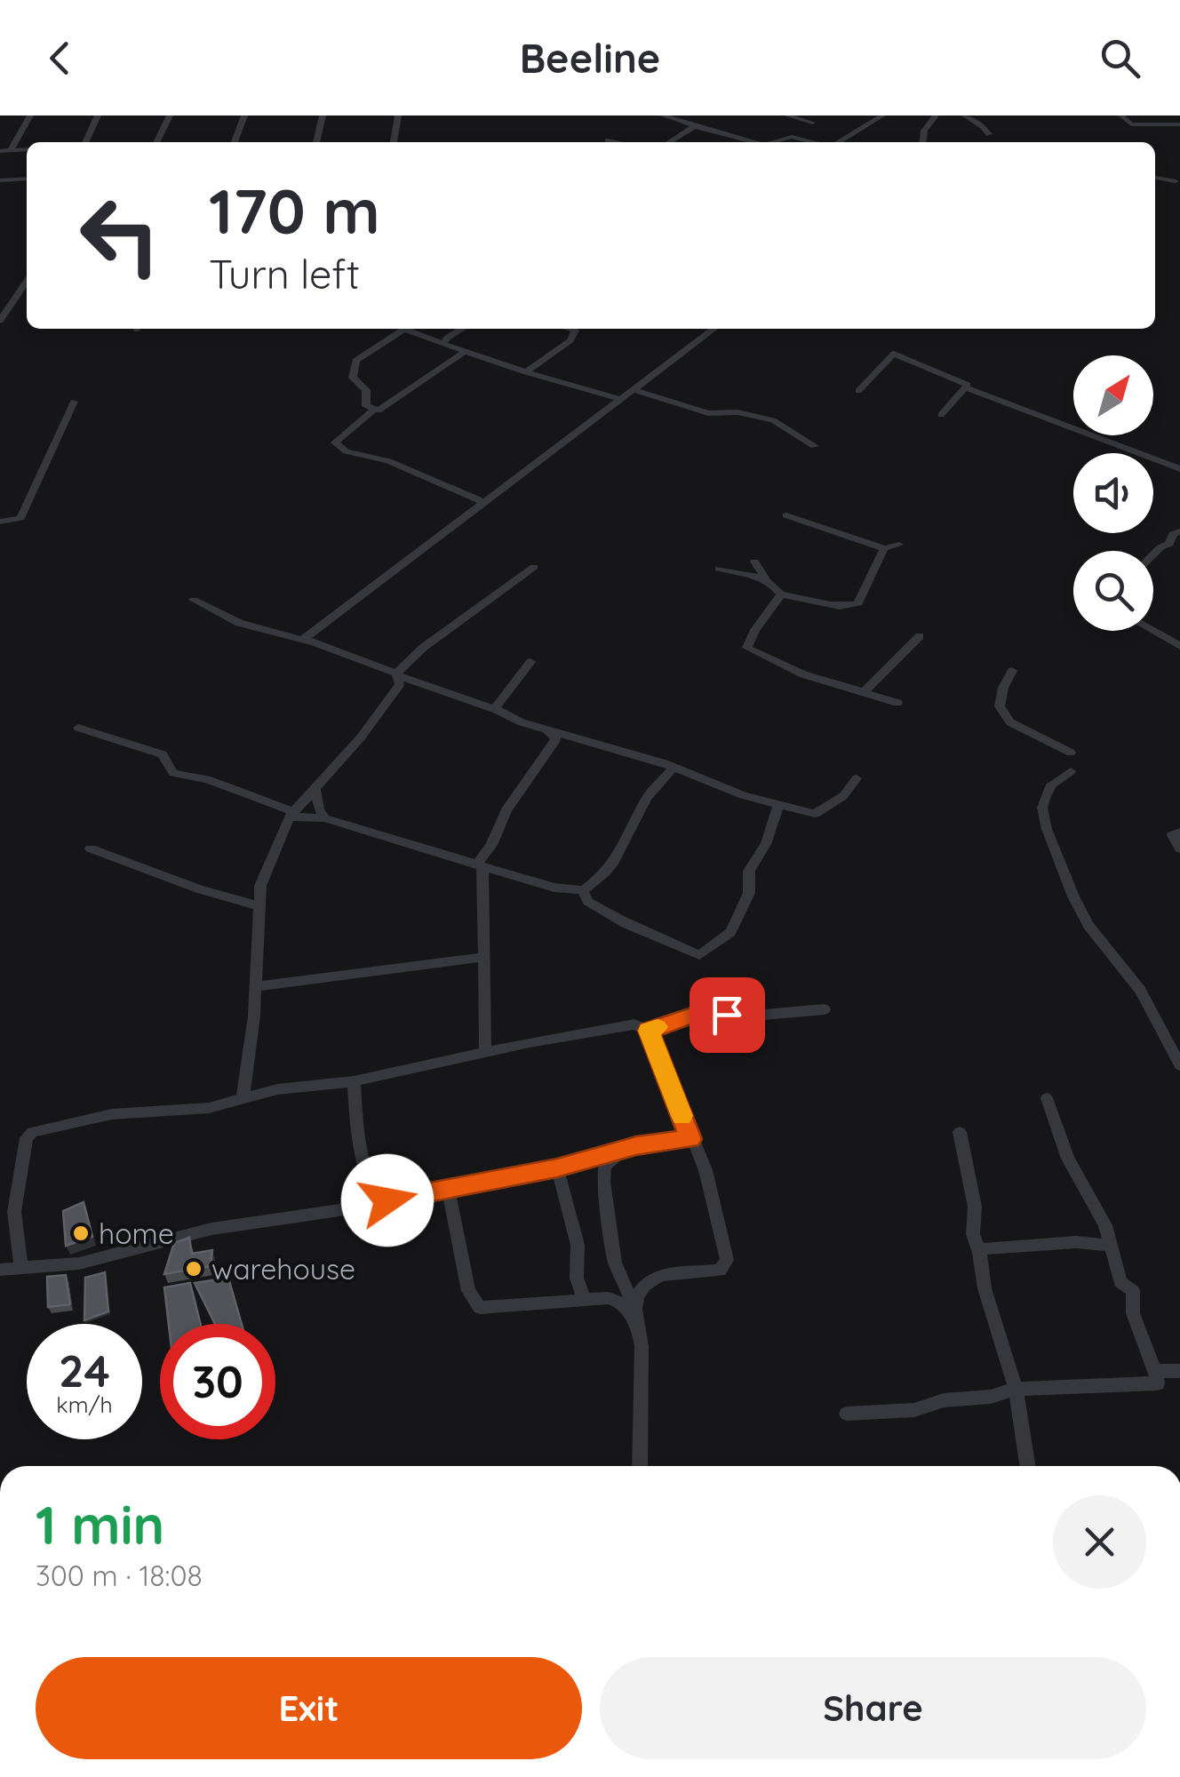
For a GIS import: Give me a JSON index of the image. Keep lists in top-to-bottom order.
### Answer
{
  "places": ["home", "warehouse"],
  "north": "top right",
  "page": {
    "header": "Beeline",
    "turn": ["170 m", "Turn left"],
    "speed": "24 km/h",
    "limit": "30",
    "heading": ["1 min", "300 m · 18:08"],
    "buttons": ["Exit", "Share"]
  }
}
